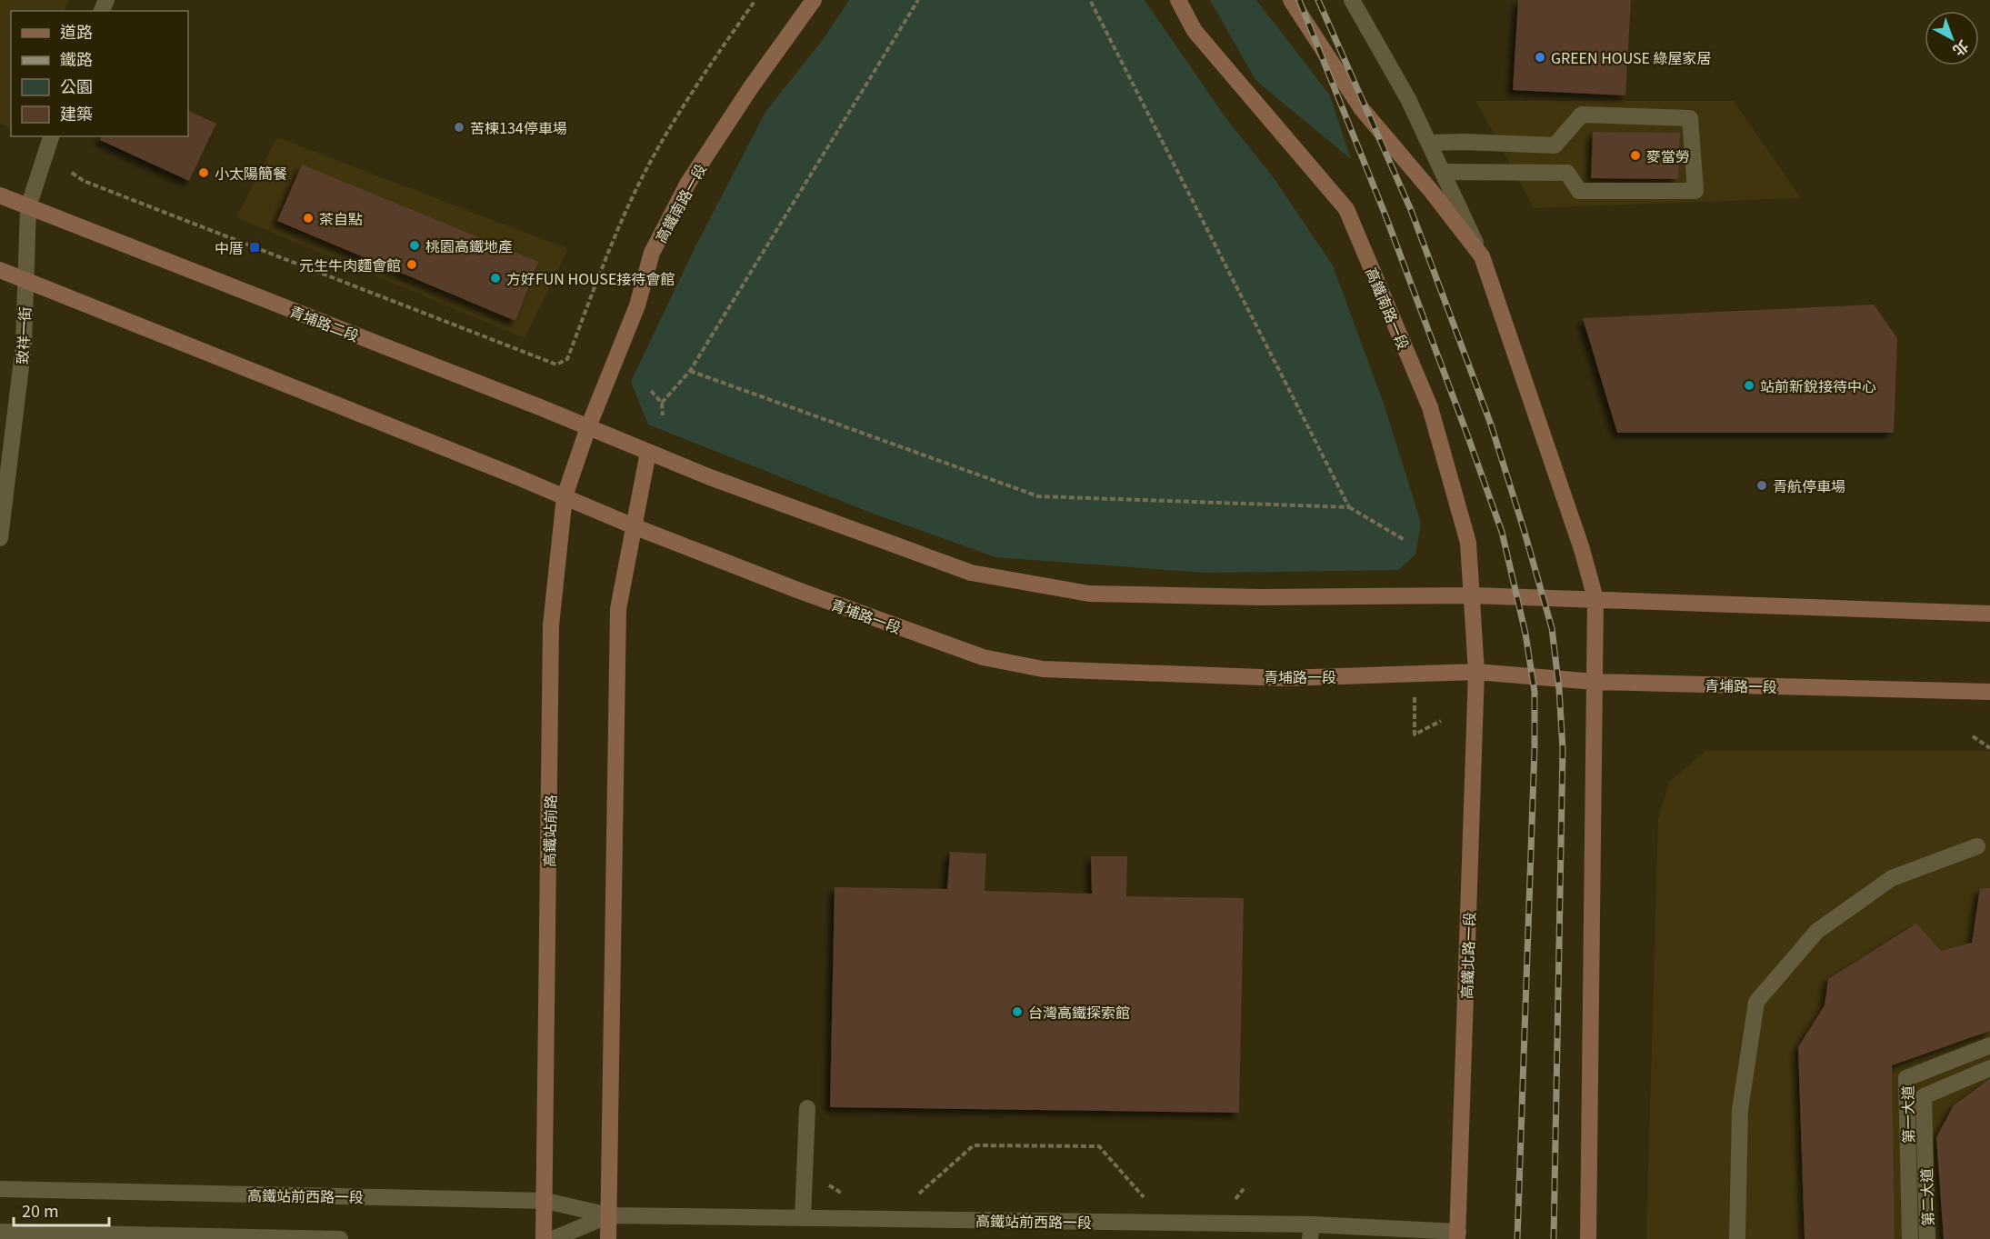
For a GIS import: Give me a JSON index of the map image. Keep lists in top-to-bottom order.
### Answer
{
  "streets": {
    "street": [
      "高鐵南路一段",
      "青埔路二段",
      "致祥一街",
      "青埔路一段",
      "高鐵站前路",
      "高鐵北路一段",
      "第一大道",
      "高鐵站前西路一段",
      "第二大道"
    ]
  },
  "crossings": [
    ["高鐵南路一段", "青埔路二段"],
    ["高鐵南路一段", "青埔路一段"],
    ["高鐵南路一段", "高鐵站前路"],
    ["高鐵南路一段", "高鐵北路一段"],
    ["青埔路二段", "致祥一街"],
    ["青埔路二段", "高鐵站前路"],
    ["青埔路一段", "高鐵北路一段"],
    ["高鐵站前路", "高鐵站前西路一段"],
    ["高鐵北路一段", "高鐵站前西路一段"]
  ],
  "places": {
    "other": [
      "GREEN HOUSE 綠屋家居",
      "苦楝134停車場",
      "麥當勞",
      "小太陽簡餐",
      "茶自點",
      "桃園高鐵地產",
      "元生牛肉麵會館",
      "方好FUN HOUSE接待會館",
      "站前新銳接待中心",
      "青航停車場",
      "台灣高鐵探索館"
    ],
    "transit": ["中厝"]
  },
  "legend": [
    "道路",
    "鐵路",
    "公園",
    "建築"
  ],
  "scale_bar": "20 m",
  "north": "bottom right"
}
